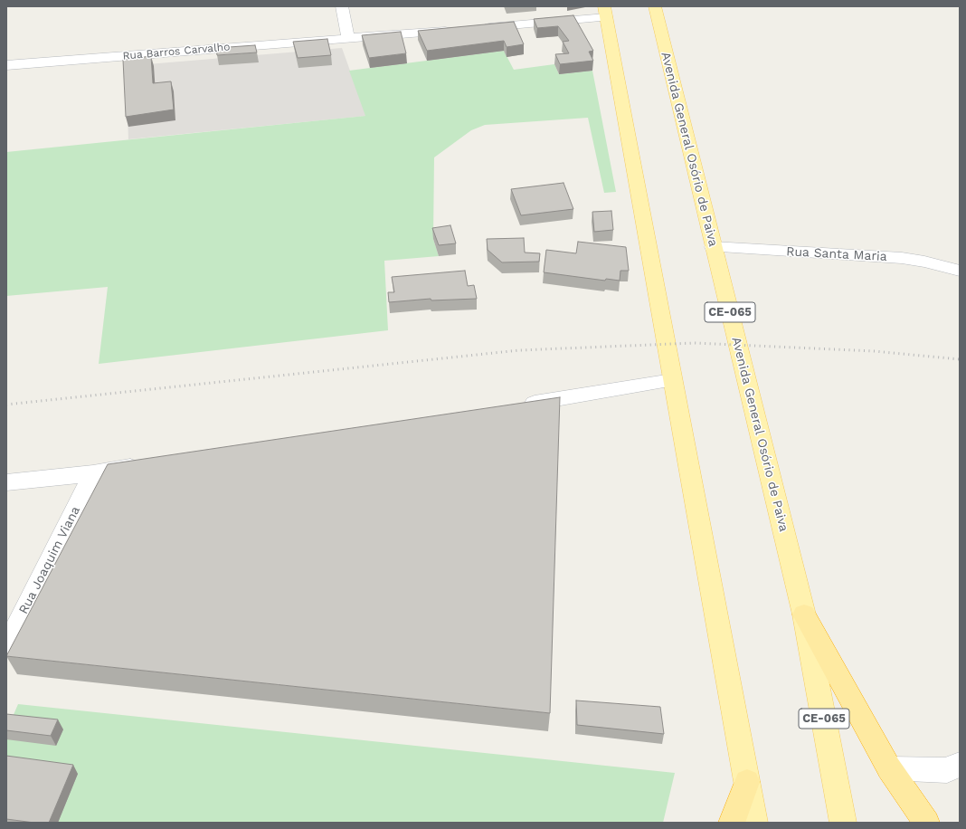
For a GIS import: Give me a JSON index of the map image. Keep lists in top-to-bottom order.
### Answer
{
  "streets": {
    "main road": ["Avenida General Osório de Paiva", "CE-065"],
    "street": ["Rua Barros Carvalho", "Rua Santa Maria", "Rua Joaquim Viana"]
  },
  "crossings": [
    ["Avenida General Osório de Paiva", "Rua Santa Maria"]
  ]
}
